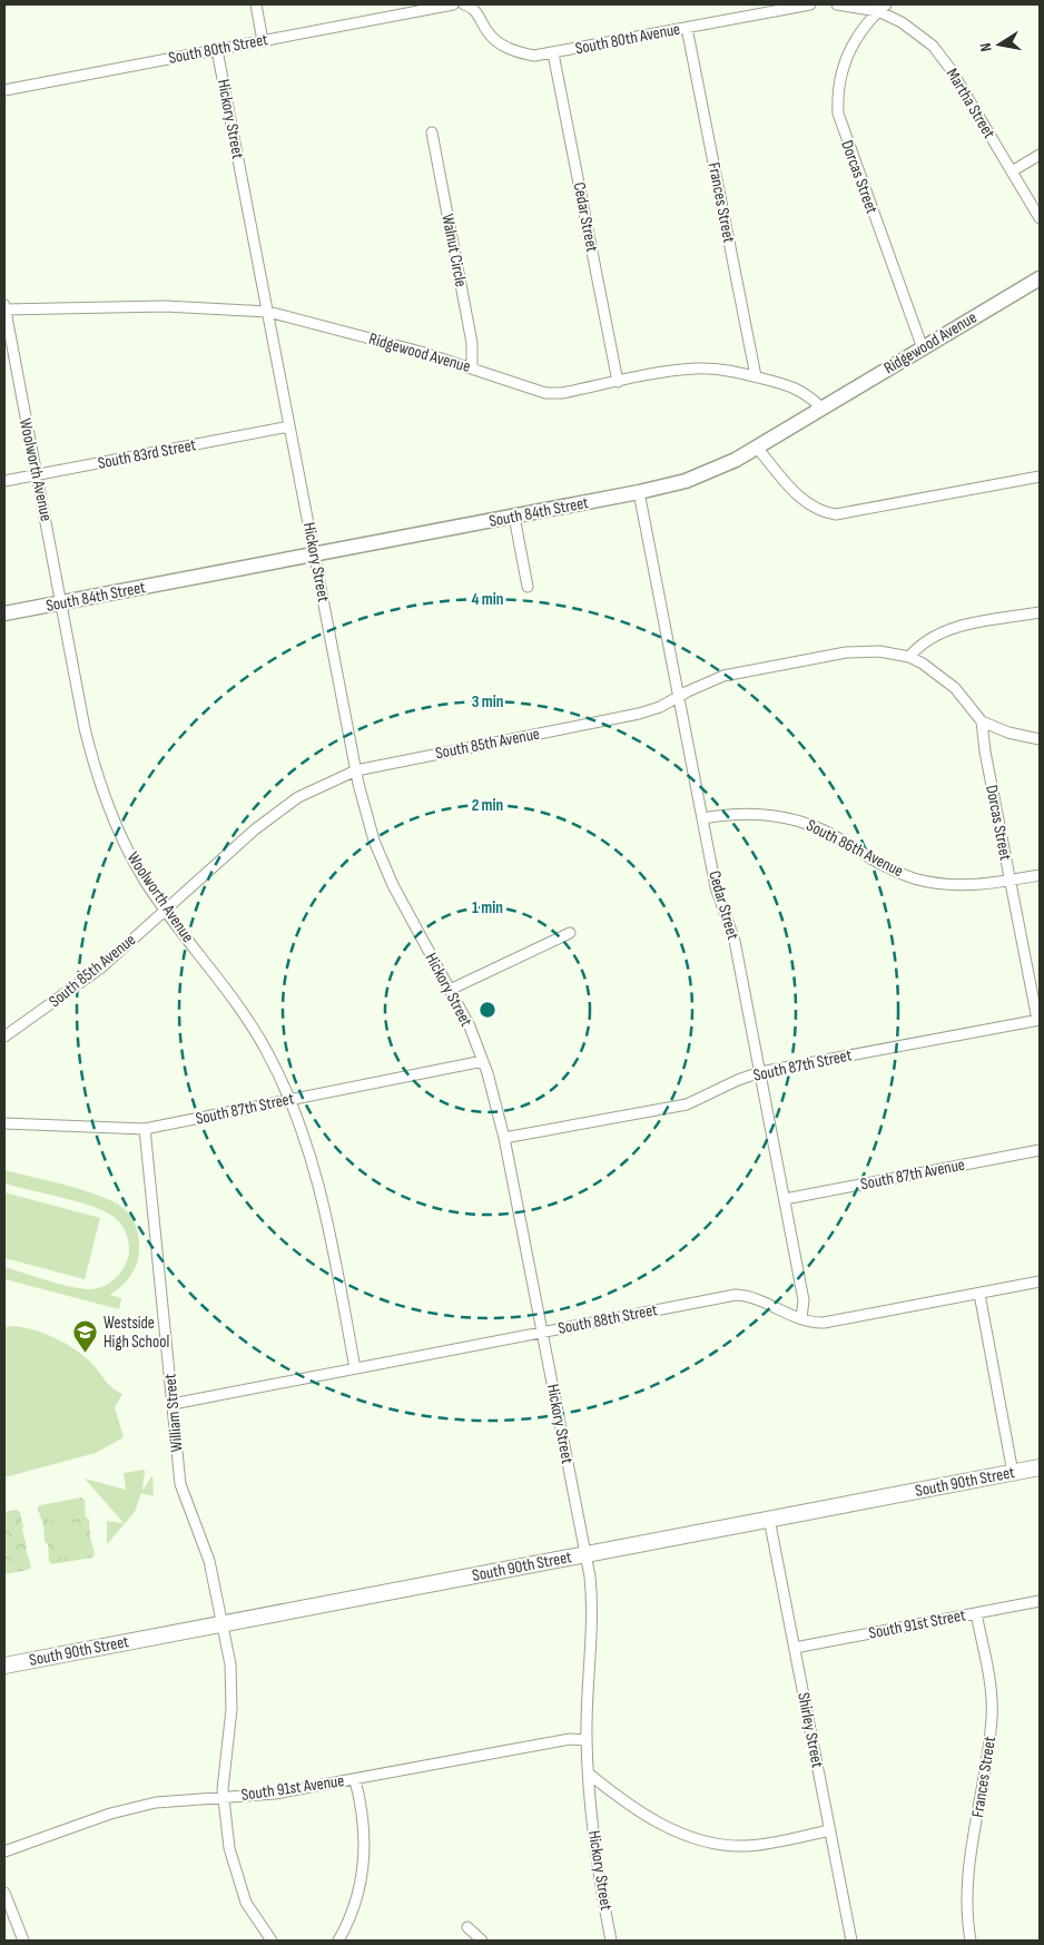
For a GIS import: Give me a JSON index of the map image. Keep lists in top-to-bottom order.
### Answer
{
  "streets": {
    "main road": ["Ridgewood Avenue", "South 84th Street", "South 90th Street"],
    "street": [
      "South 80th Avenue",
      "South 80th Street",
      "Martha Street",
      "Hickory Street",
      "Dorcas Street",
      "Frances Street",
      "Cedar Street",
      "Walnut Circle",
      "South 83rd Street",
      "Woolworth Avenue",
      "South 85th Avenue",
      "South 86th Avenue",
      "South 87th Street",
      "South 87th Avenue",
      "South 88th Street",
      "William Street",
      "South 91st Street",
      "Shirley Street",
      "South 91st Avenue"
    ]
  },
  "crossings": [
    ["South 80th Avenue", "Frances Street"],
    ["South 80th Avenue", "Cedar Street"],
    ["South 80th Street", "Hickory Street"],
    ["Martha Street", "Dorcas Street"],
    ["Hickory Street", "Ridgewood Avenue"],
    ["Hickory Street", "South 83rd Street"],
    ["Hickory Street", "South 84th Street"],
    ["Hickory Street", "South 85th Avenue"],
    ["Hickory Street", "South 87th Street"],
    ["Hickory Street", "South 88th Street"],
    ["Hickory Street", "South 90th Street"],
    ["Hickory Street", "South 91st Avenue"],
    ["Dorcas Street", "Ridgewood Avenue"],
    ["Dorcas Street", "South 86th Avenue"],
    ["Dorcas Street", "South 87th Street"],
    ["Frances Street", "Ridgewood Avenue"],
    ["Frances Street", "South 91st Street"],
    ["Cedar Street", "Ridgewood Avenue"],
    ["Cedar Street", "South 84th Street"],
    ["Cedar Street", "South 85th Avenue"],
    ["Cedar Street", "South 86th Avenue"],
    ["Cedar Street", "South 87th Street"],
    ["Cedar Street", "South 87th Avenue"],
    ["Cedar Street", "South 88th Street"],
    ["Walnut Circle", "Ridgewood Avenue"],
    ["Ridgewood Avenue", "Woolworth Avenue"],
    ["Ridgewood Avenue", "South 84th Street"],
    ["South 83rd Street", "Woolworth Avenue"],
    ["Woolworth Avenue", "South 84th Street"],
    ["Woolworth Avenue", "South 85th Avenue"],
    ["Woolworth Avenue", "South 87th Street"],
    ["Woolworth Avenue", "South 88th Street"],
    ["South 87th Street", "William Street"],
    ["South 88th Street", "William Street"],
    ["William Street", "South 90th Street"],
    ["South 90th Street", "Shirley Street"],
    ["South 91st Street", "Shirley Street"]
  ],
  "places": {
    "school or university": ["Westside High School"]
  },
  "north": "left",
  "rings": [
    "4 min",
    "3 min",
    "2 min",
    "1 min"
  ]
}
